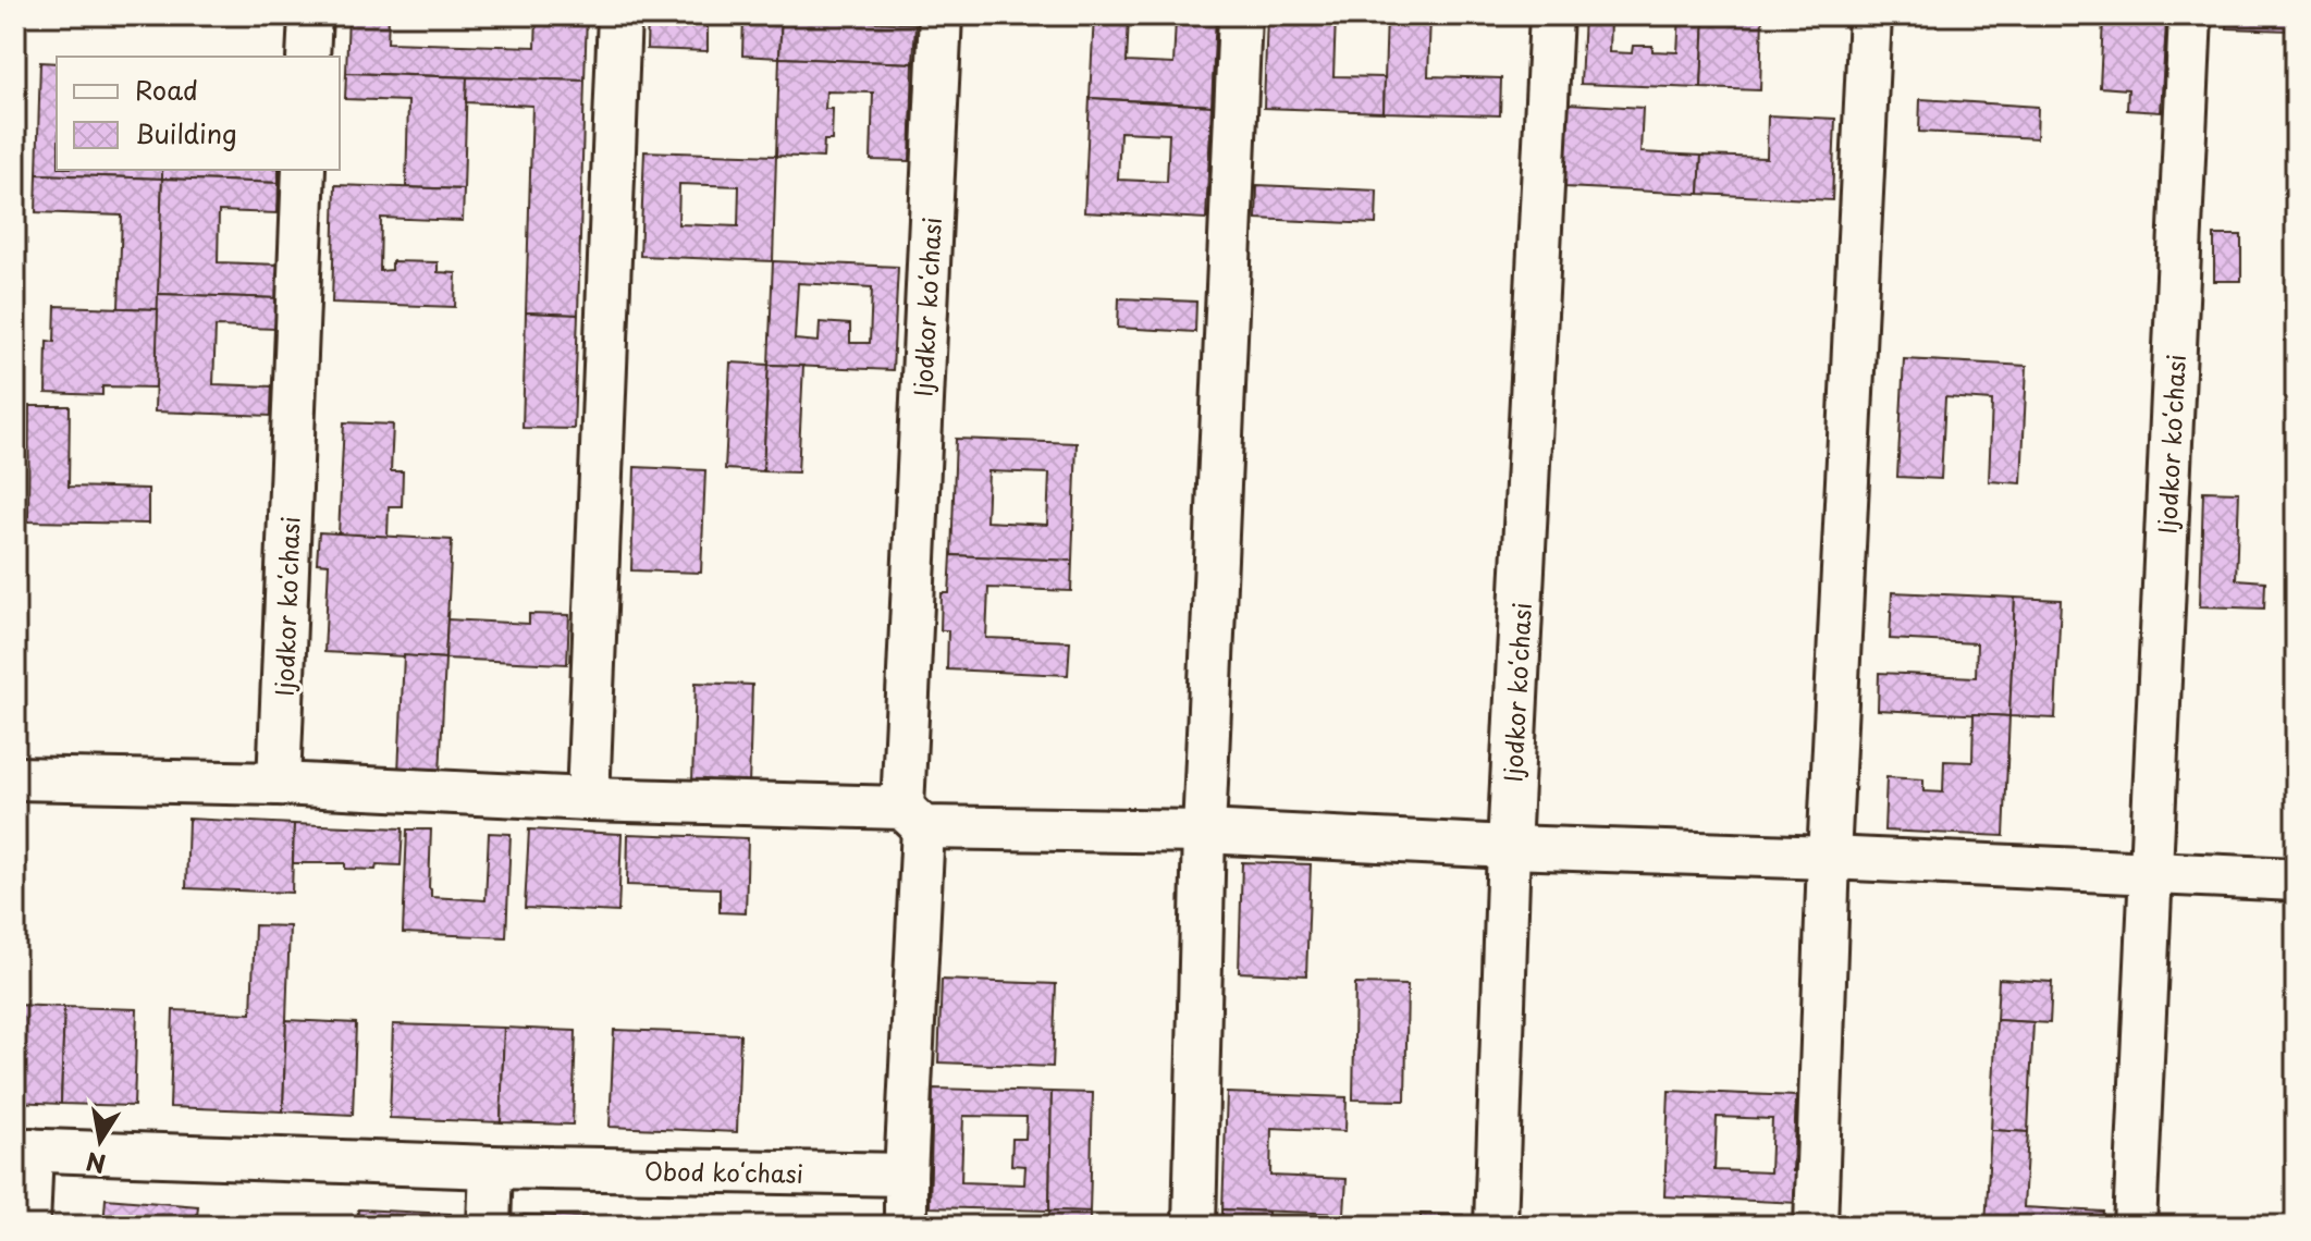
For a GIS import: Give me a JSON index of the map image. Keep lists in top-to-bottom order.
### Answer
{
  "streets": {
    "street": ["Ijodkor koʻchasi", "Obod koʻchasi"]
  },
  "crossings": [
    ["Ijodkor koʻchasi", "Obod koʻchasi"]
  ],
  "legend": ["Road", "Building"],
  "north": "bottom"
}
